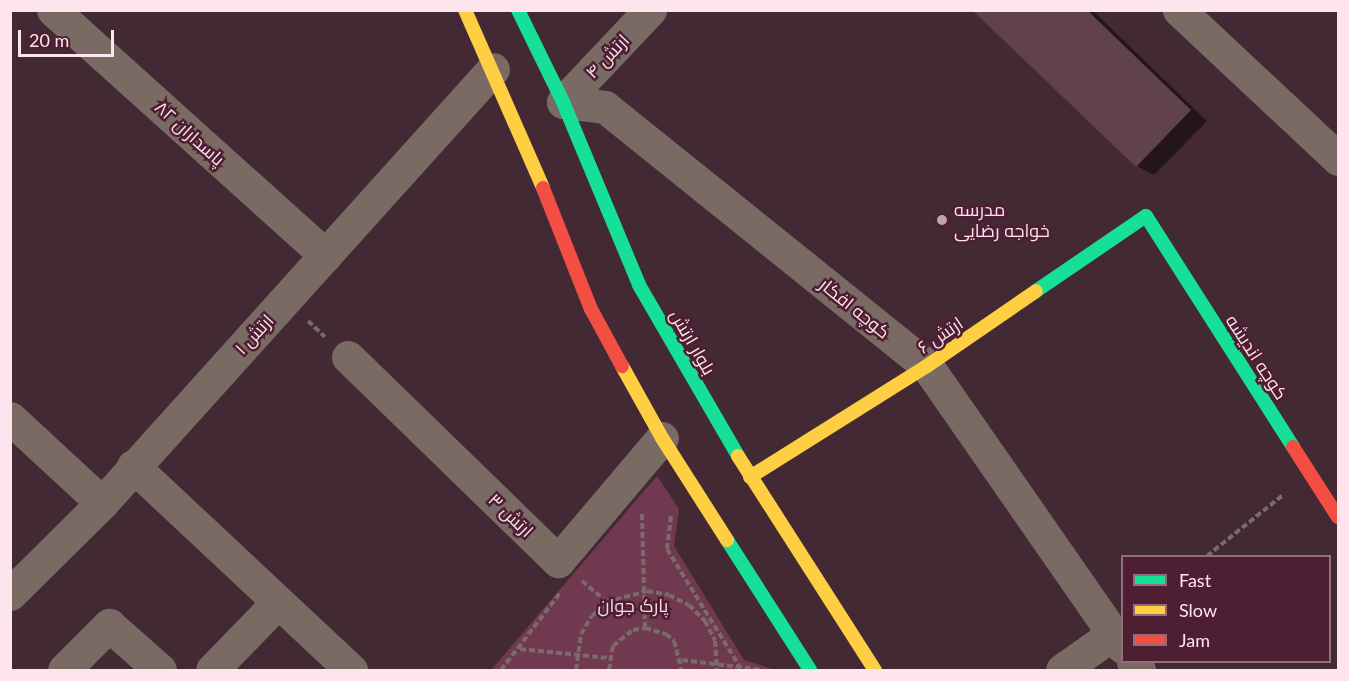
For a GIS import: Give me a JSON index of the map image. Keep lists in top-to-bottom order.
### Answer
{
  "streets": {
    "street": [
      "ارتش ۴",
      "پاسداران ۸۲",
      "کوچه افکار",
      "ارتش ۱",
      "ارتش ۶",
      "بلوار ارتش",
      "کوچه اندیشه",
      "ارتش ۳"
    ]
  },
  "crossings": [
    ["ارتش ۴", "کوچه افکار"],
    ["ارتش ۴", "بلوار ارتش"],
    ["پاسداران ۸۲", "ارتش ۱"],
    ["کوچه افکار", "ارتش ۶"],
    ["کوچه افکار", "بلوار ارتش"],
    ["ارتش ۶", "بلوار ارتش"],
    ["ارتش ۶", "کوچه اندیشه"]
  ],
  "parks": ["پارک جوان"],
  "places": ["مدرسه خواجه رضایی"],
  "legend": ["Fast", "Slow", "Jam"],
  "scale_bar": "20 m"
}
